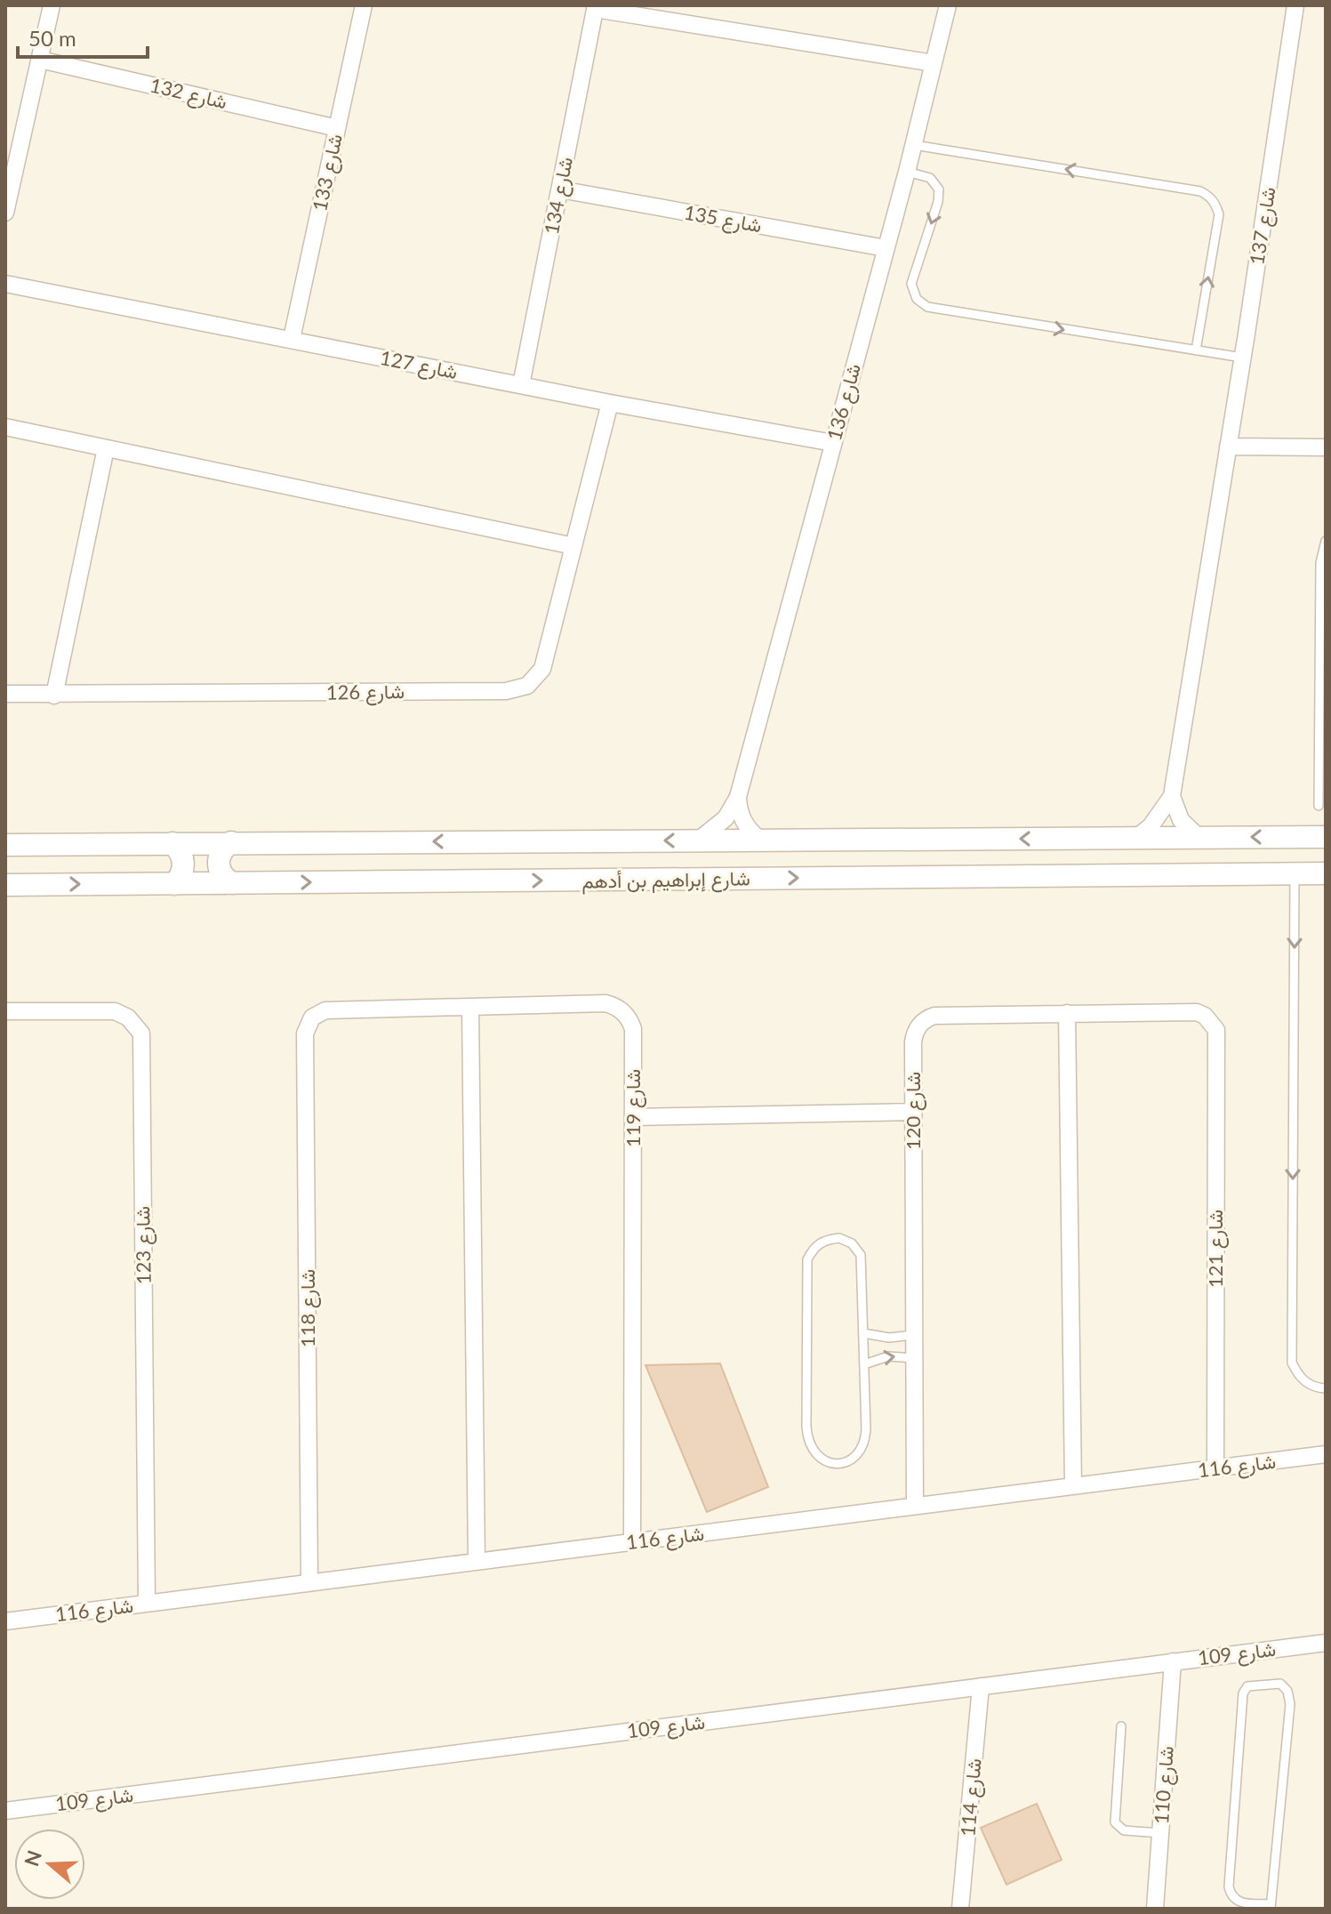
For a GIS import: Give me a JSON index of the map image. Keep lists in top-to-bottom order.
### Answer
{
  "streets": {
    "street": [
      "شارع 132",
      "شارع 133",
      "شارع 134",
      "شارع 135",
      "شارع 137",
      "شارع 127",
      "شارع 136",
      "شارع 126",
      "شارع إبراهيم بن أدهم",
      "شارع 119",
      "شارع 120",
      "شارع 123",
      "شارع 121",
      "شارع 118",
      "شارع 116",
      "شارع 109",
      "شارع 110",
      "شارع 114"
    ]
  },
  "crossings": [
    ["شارع 132", "شارع 133"],
    ["شارع 133", "شارع 127"],
    ["شارع 134", "شارع 135"],
    ["شارع 134", "شارع 127"],
    ["شارع 135", "شارع 136"],
    ["شارع 137", "شارع إبراهيم بن أدهم"],
    ["شارع 127", "شارع 136"],
    ["شارع 127", "شارع 126"],
    ["شارع 136", "شارع إبراهيم بن أدهم"],
    ["شارع 119", "شارع 118"],
    ["شارع 119", "شارع 116"],
    ["شارع 120", "شارع 121"],
    ["شارع 120", "شارع 116"],
    ["شارع 123", "شارع 116"],
    ["شارع 121", "شارع 116"],
    ["شارع 118", "شارع 116"],
    ["شارع 109", "شارع 110"],
    ["شارع 109", "شارع 114"]
  ],
  "scale_bar": "50 m",
  "north": "left"
}
